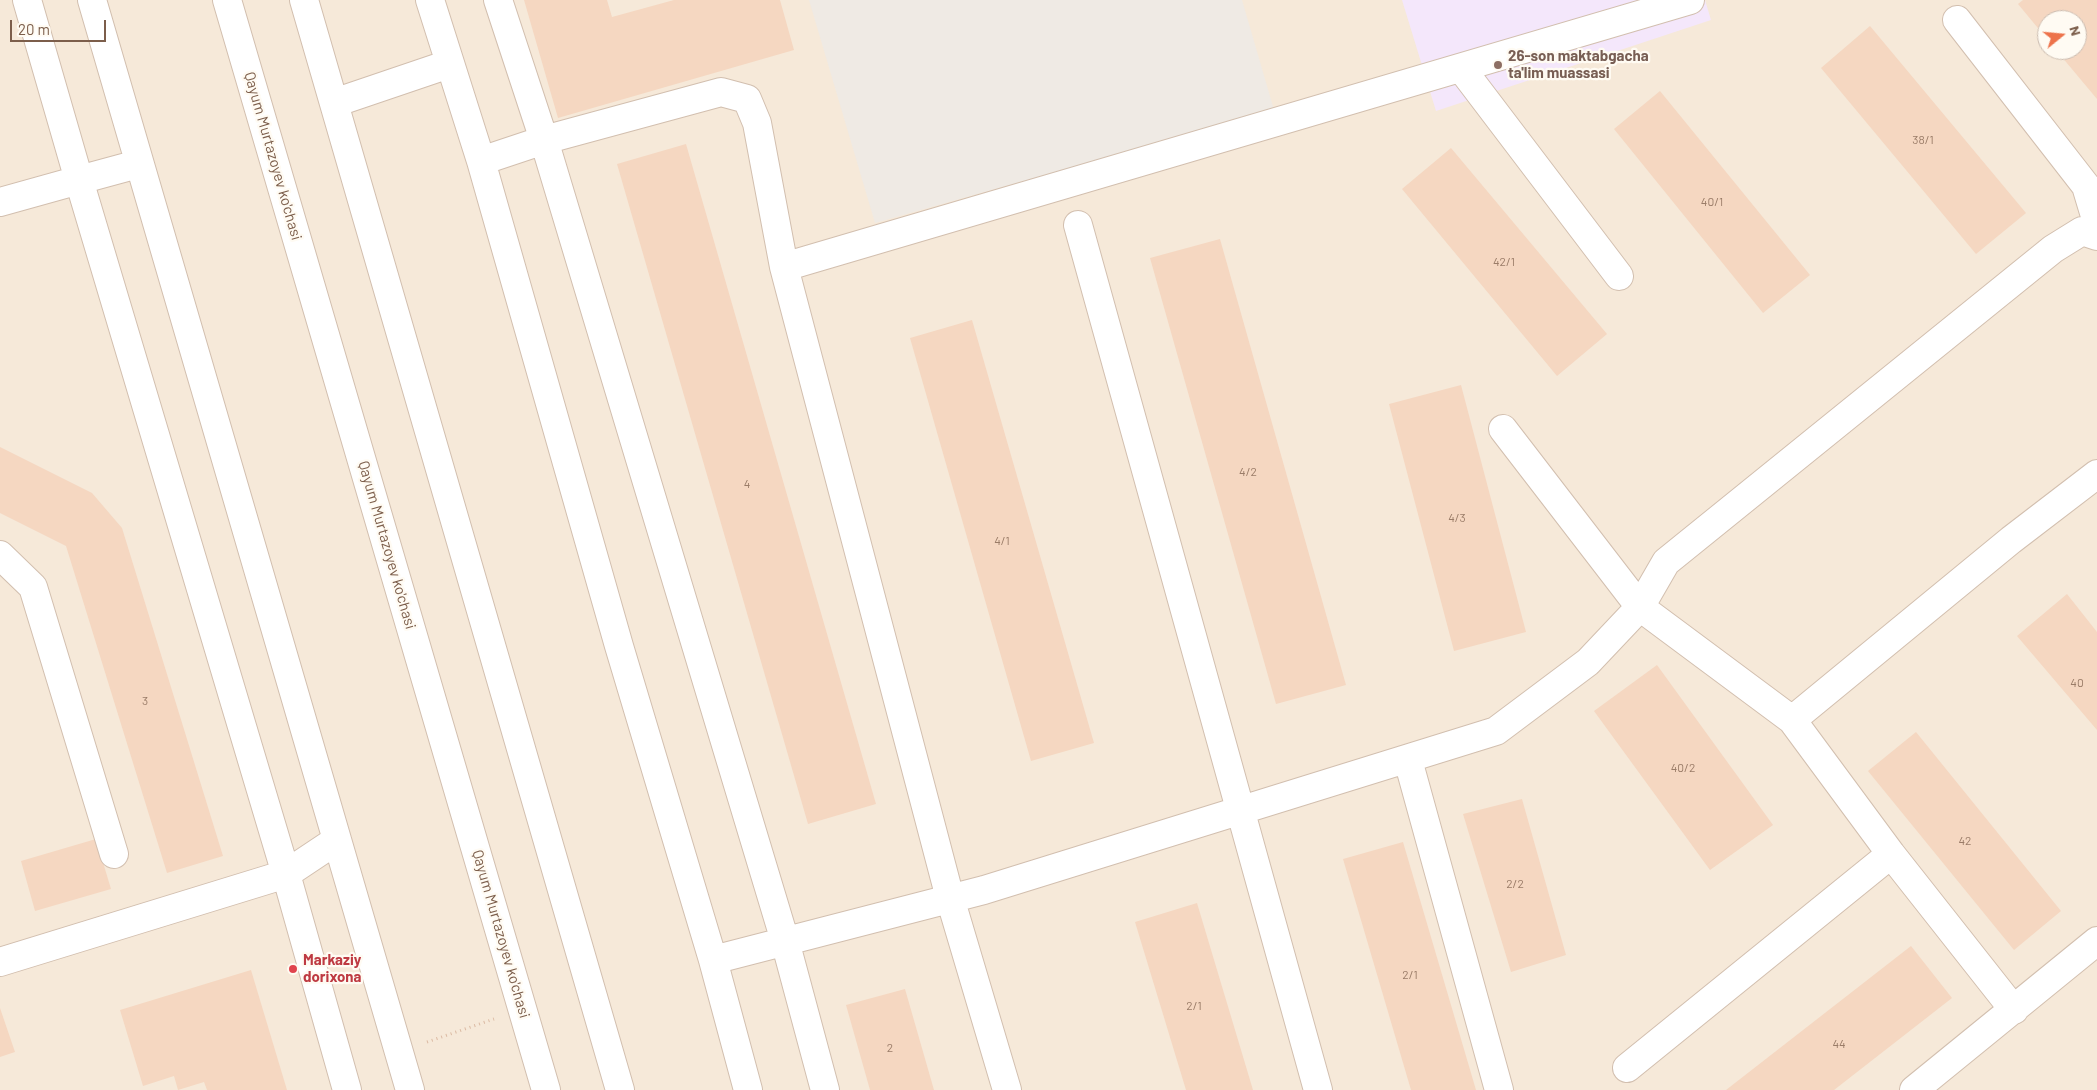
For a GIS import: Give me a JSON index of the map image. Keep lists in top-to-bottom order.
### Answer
{
  "streets": {
    "street": ["Qayum Murtazoyev ko'chasi"]
  },
  "places": ["26-son maktabgacha ta'lim muassasi", "Markaziy dorixona"],
  "house_numbers": [
    "38/1",
    "40/1",
    "42/1",
    "4/2",
    "4",
    "4/3",
    "4/1",
    "40",
    "3",
    "40/2",
    "42",
    "2/2",
    "2/1",
    "2/1",
    "44",
    "2"
  ],
  "scale_bar": "20 m",
  "north": "right"
}
